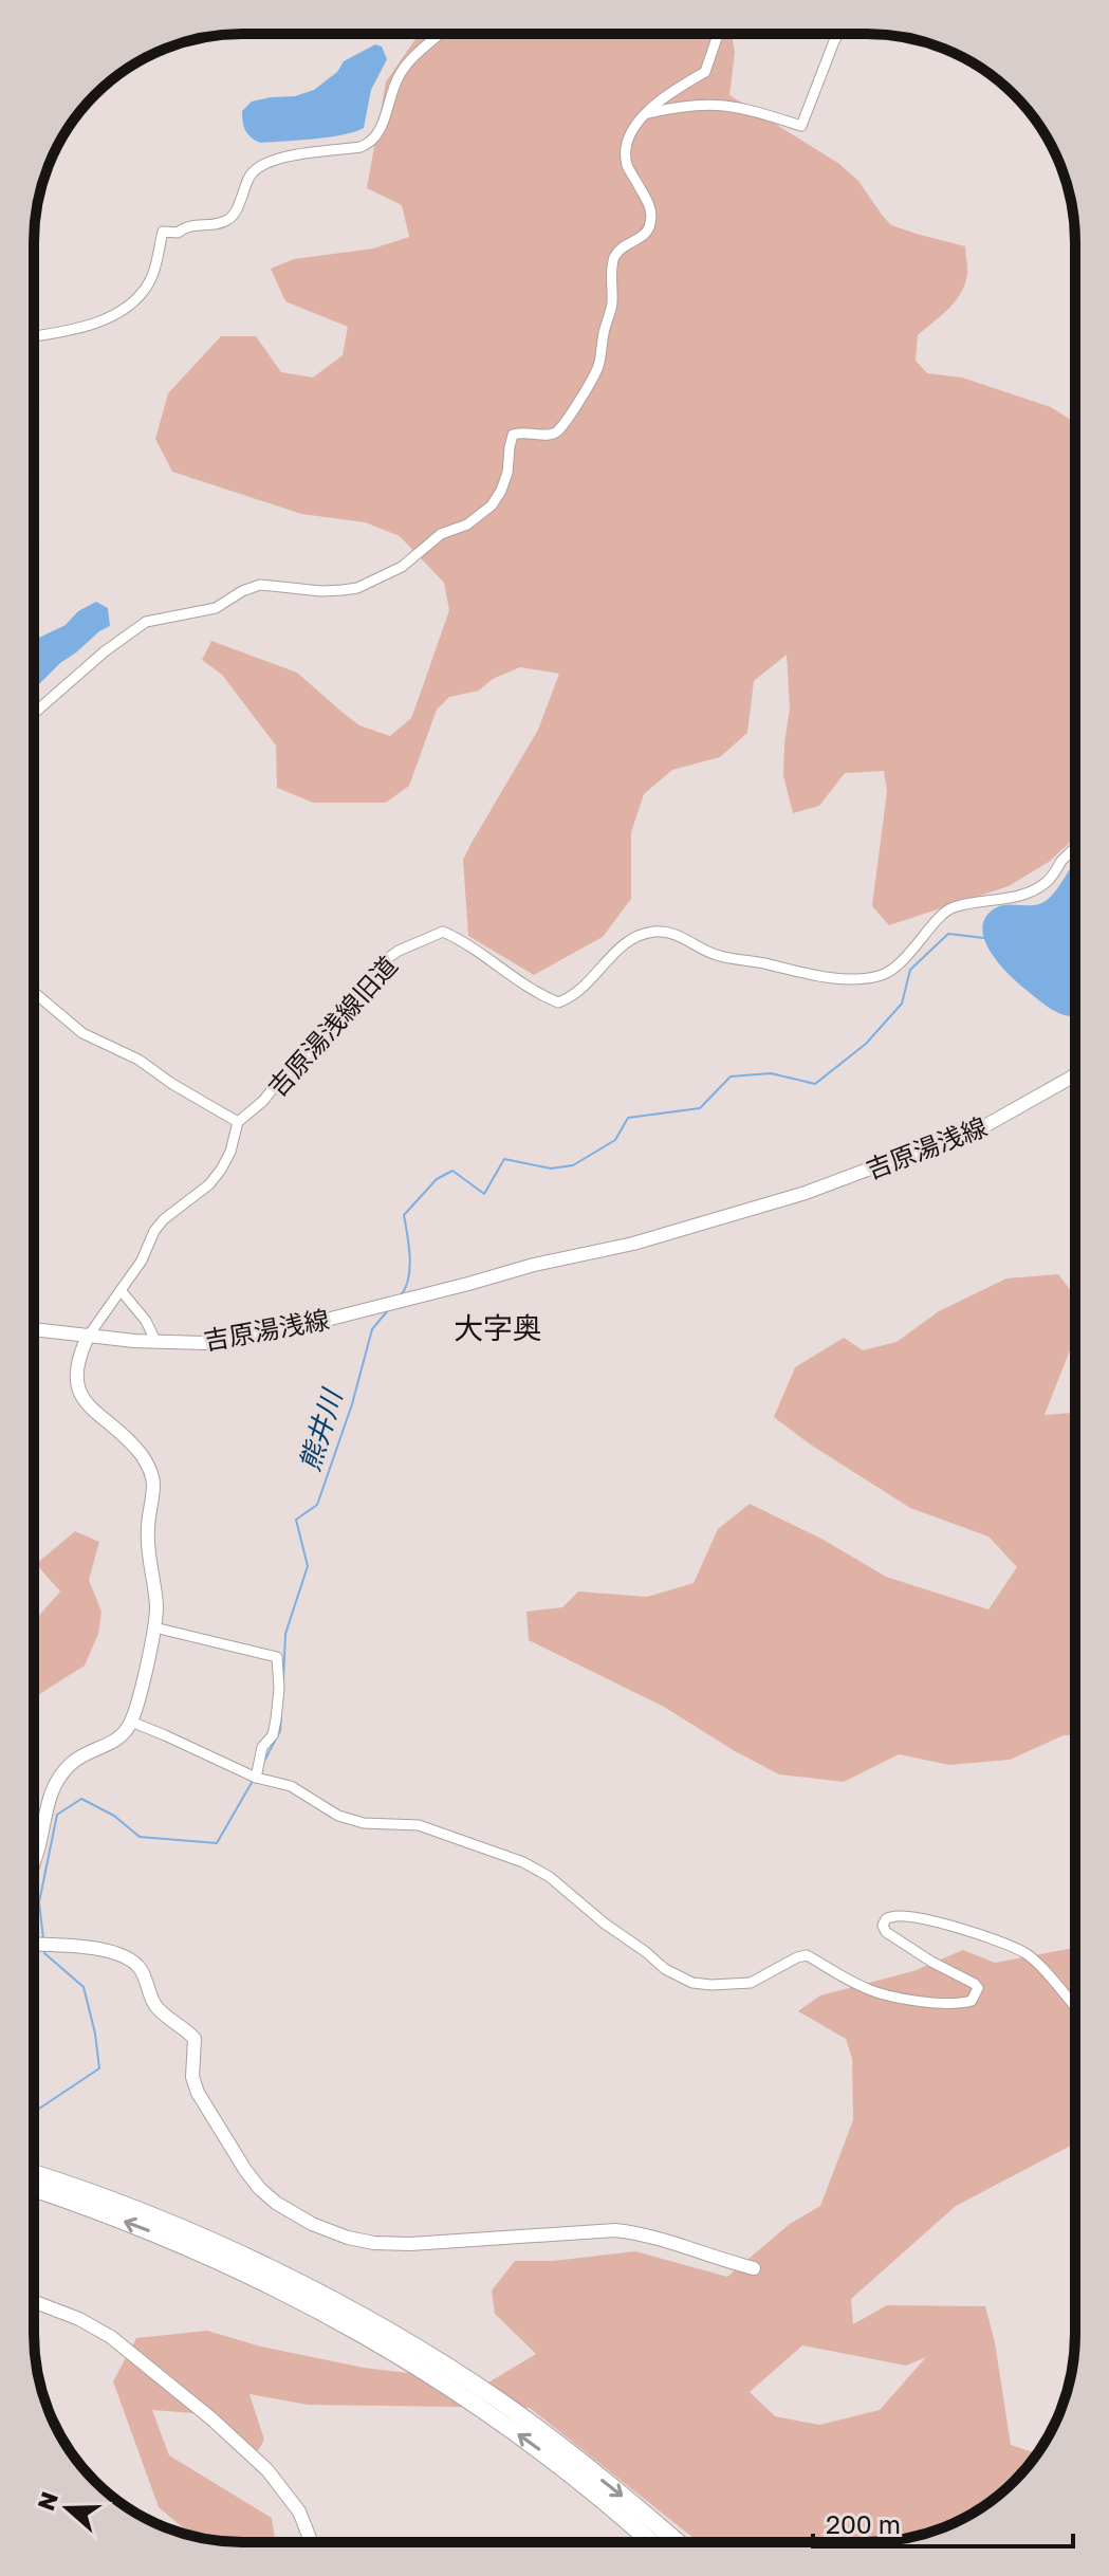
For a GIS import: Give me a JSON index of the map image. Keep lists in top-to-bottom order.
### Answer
{
  "streets": {
    "main road": ["吉原湯浅線"],
    "street": ["吉原湯浅線旧道"]
  },
  "crossings": [
    ["吉原湯浅線旧道", "吉原湯浅線"]
  ],
  "districts": ["大字奥"],
  "water": ["熊井川"],
  "scale_bar": "200 m",
  "north": "left"
}
